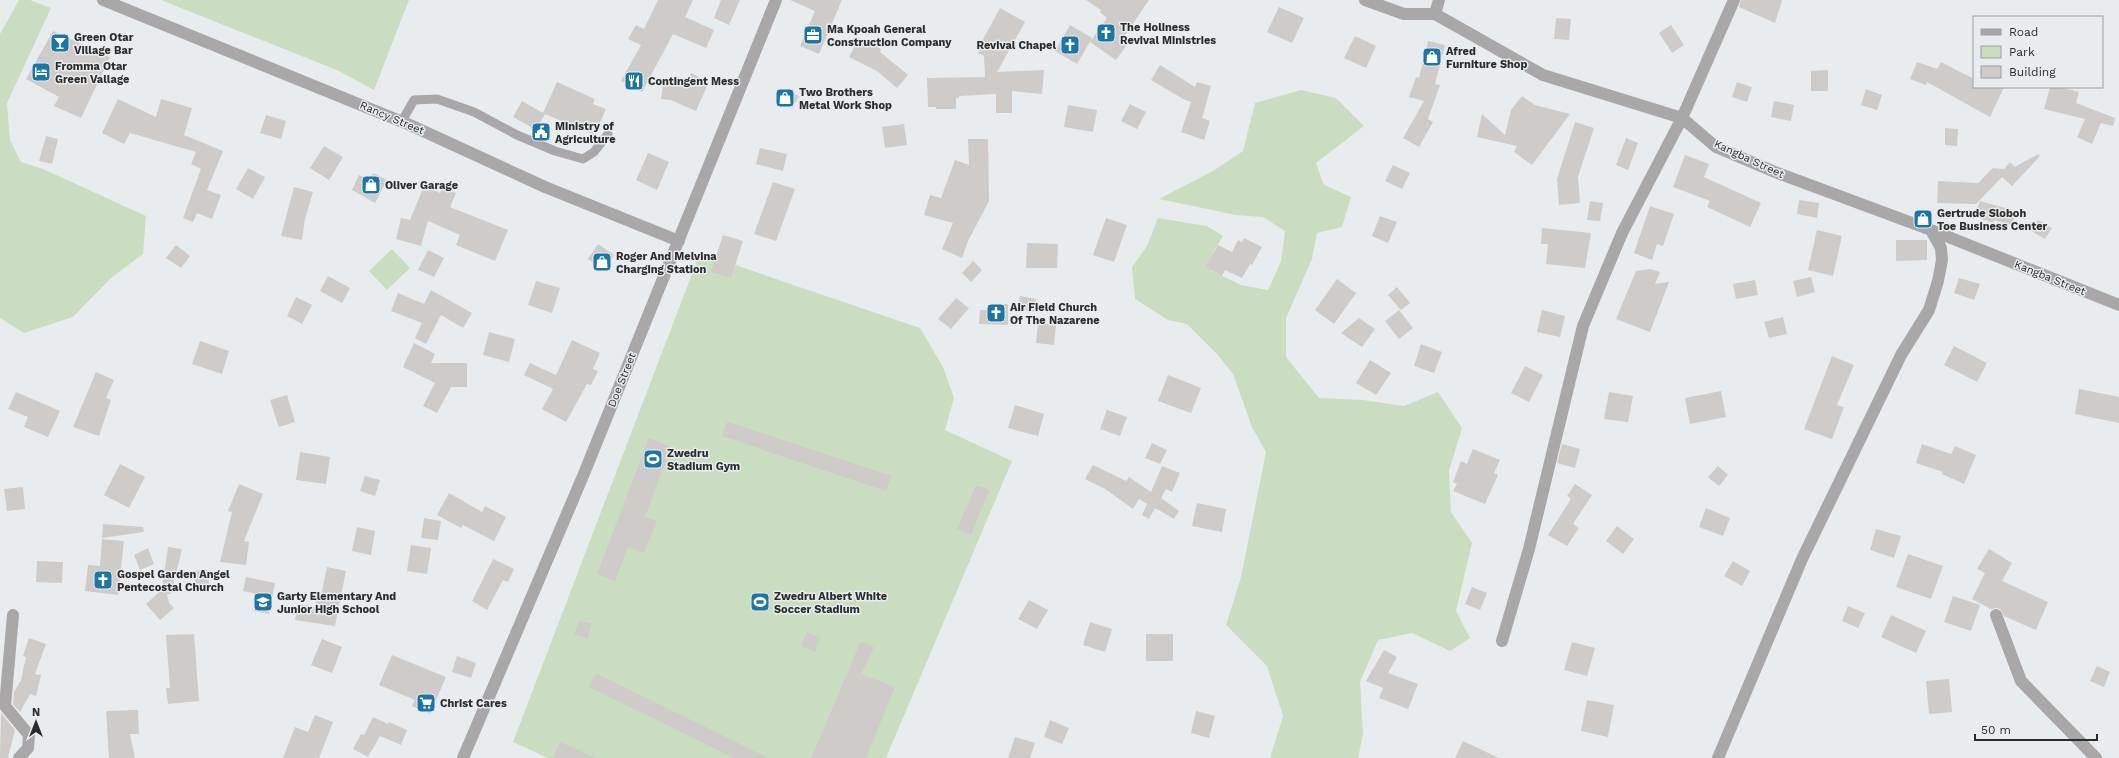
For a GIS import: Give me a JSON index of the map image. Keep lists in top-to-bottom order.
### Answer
{
  "streets": {
    "street": ["Rancy Street", "Kangba Street", "Doe Street"]
  },
  "crossings": [
    ["Rancy Street", "Doe Street"]
  ],
  "places": {
    "church": [
      "The Holiness Revival Ministries",
      "Revival Chapel",
      "Air Field Church Of The Nazarene",
      "Gospel Garden Angel Pentecostal Church"
    ],
    "office": ["Ma Kpoah General Construction Company"],
    "bar": ["Green Otar Village Bar"],
    "shop": [
      "Afred Furniture Shop",
      "Two Brothers Metal Work Shop",
      "Oliver Garage",
      "Gertrude Sloboh Toe Business Center",
      "Roger And Melvina Charging Station"
    ],
    "hotel": ["Fromma Otar Green Vallage"],
    "restaurant": ["Contingent Mess"],
    "public building": ["Ministry of Agriculture"],
    "sports": ["Zwedru Stadium Gym", "Zwedru Albert White Soccer Stadium"],
    "school or university": ["Garty Elementary And Junior High School"],
    "supermarket": ["Christ Cares"]
  },
  "legend": ["Road", "Park", "Building"],
  "scale_bar": "50 m",
  "north": "top"
}
